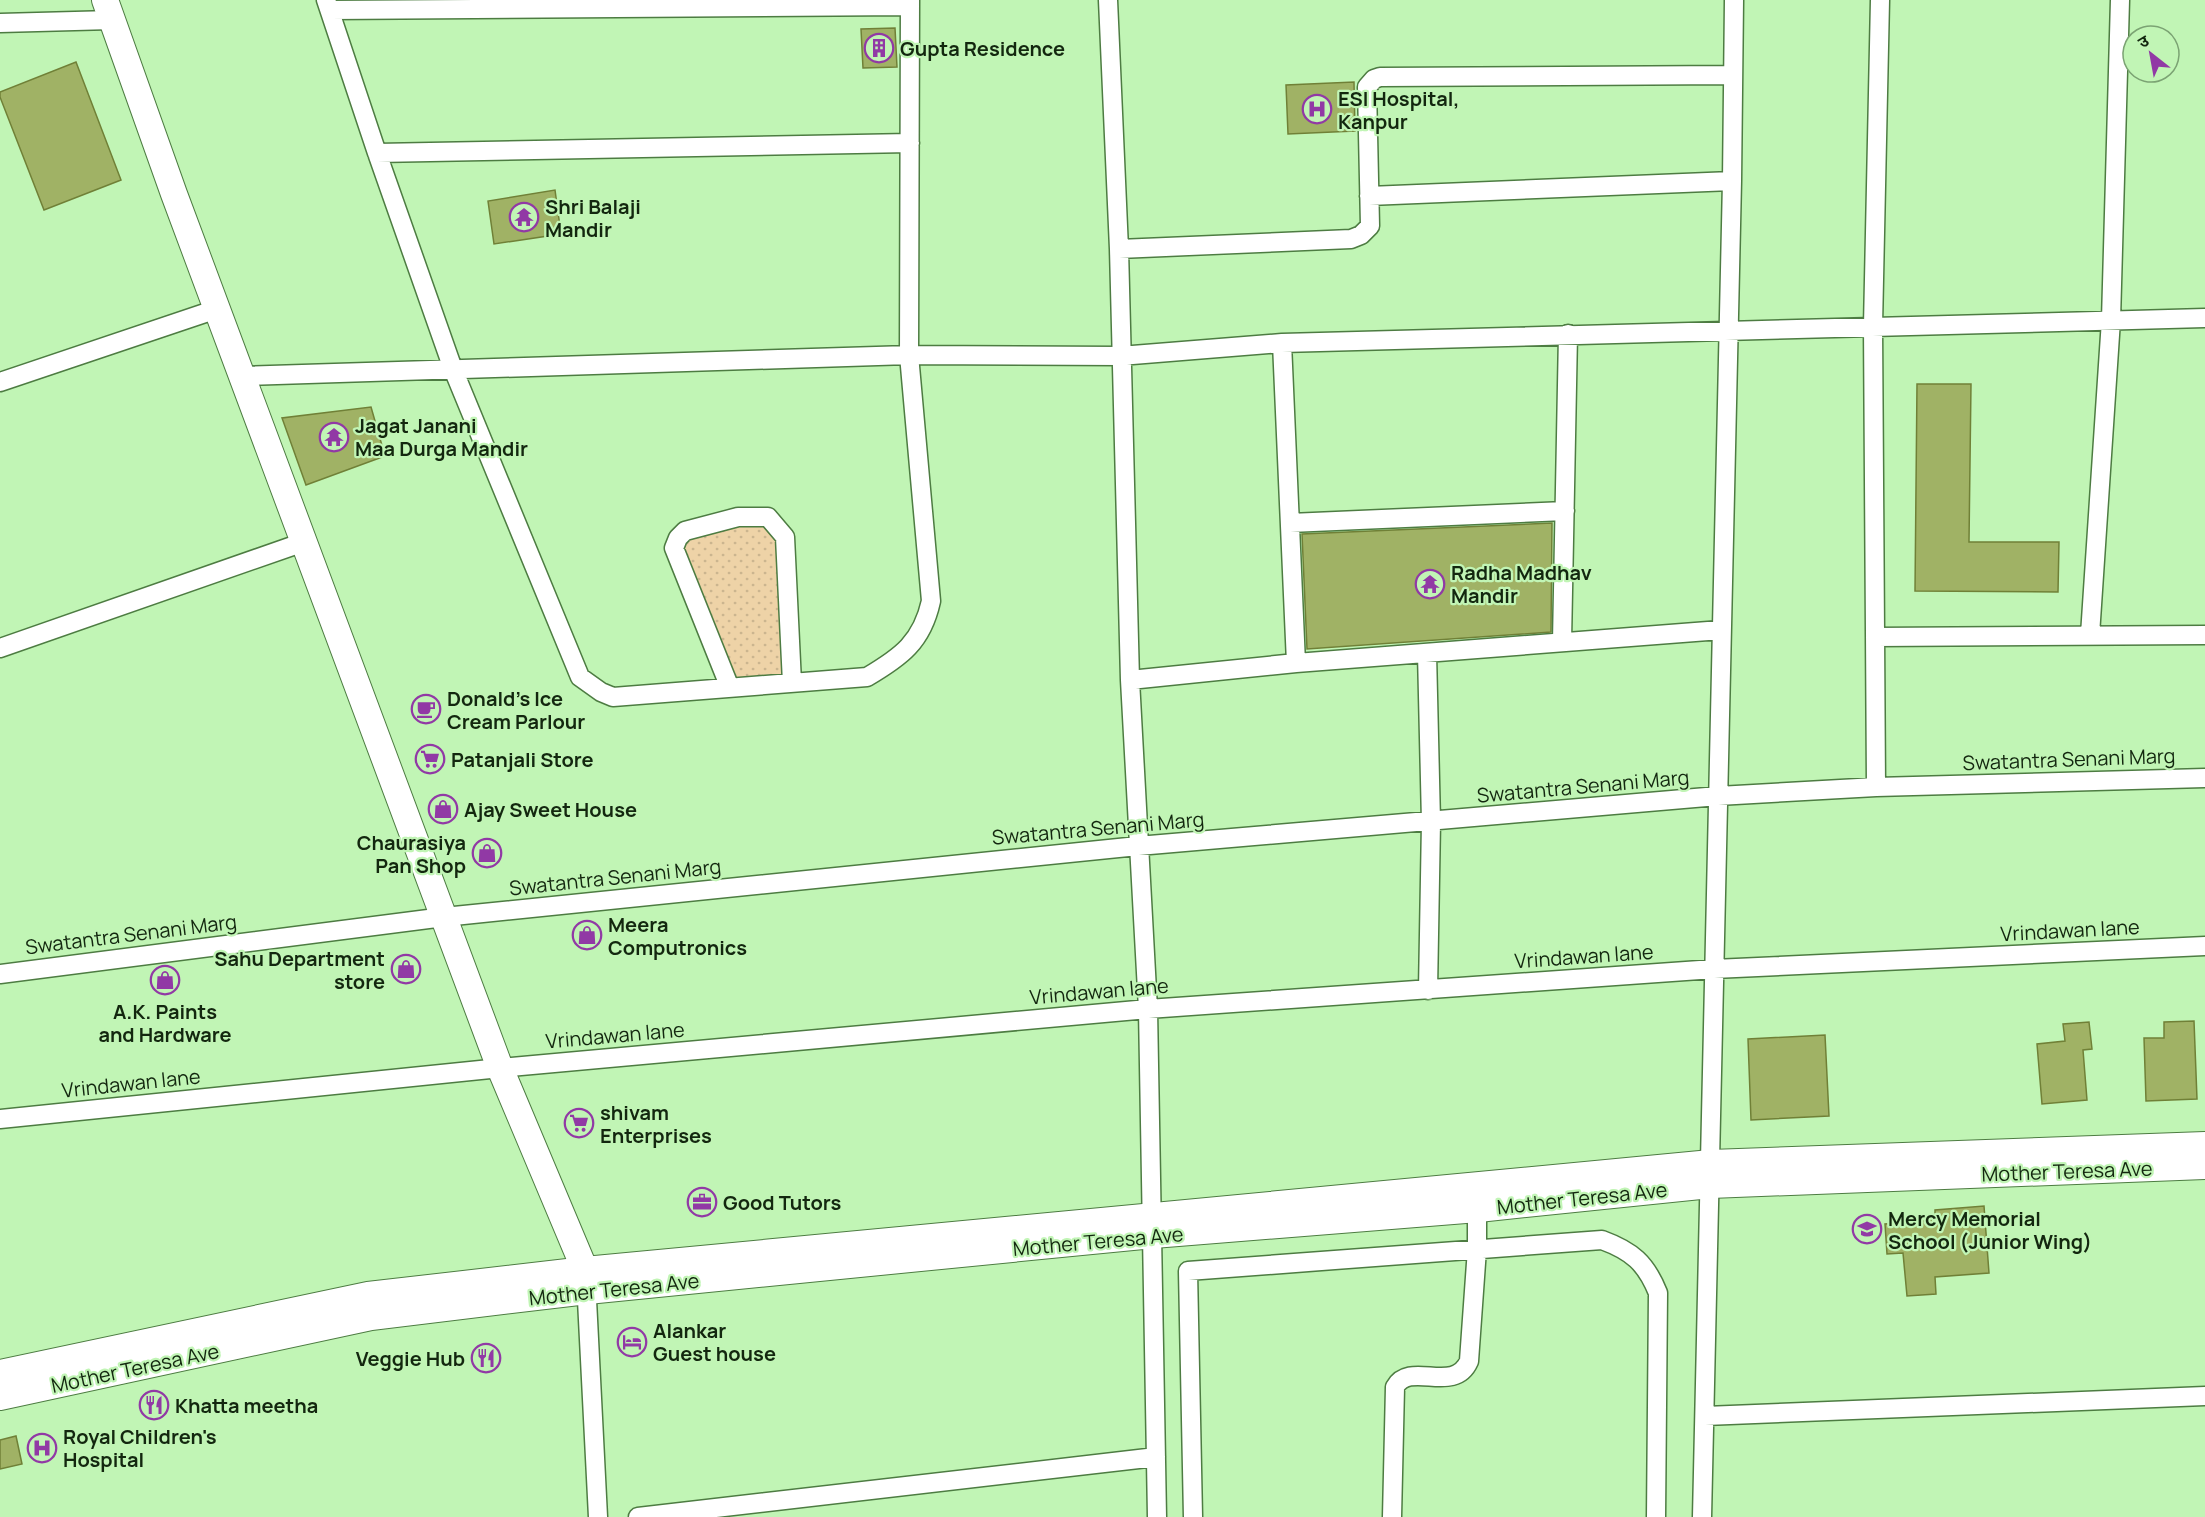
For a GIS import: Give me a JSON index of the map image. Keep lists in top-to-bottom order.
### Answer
{
  "streets": {
    "street": ["Swatantra Senani Marg", "Vrindawan lane", "Mother Teresa Ave"]
  },
  "places": {
    "building": ["Gupta Residence"],
    "hospital": ["ESI Hospital, Kanpur", "Royal Children's Hospital"],
    "temple": ["Shri Balaji Mandir", "Jagat Janani Maa Durga Mandir", "Radha Madhav Mandir"],
    "cafe": ["Donald's Ice Cream Parlour"],
    "supermarket": ["Patanjali Store", "shivam Enterprises"],
    "shop": [
      "Ajay Sweet House",
      "Chaurasiya Pan Shop",
      "Meera Computronics",
      "Sahu Department store",
      "A.K. Paints and Hardware"
    ],
    "office": ["Good Tutors"],
    "school or university": ["Mercy Memorial School (Junior Wing)"],
    "hotel": ["Alankar Guest house"],
    "restaurant": ["Veggie Hub", "Khatta meetha"]
  },
  "north": "top left"
}
